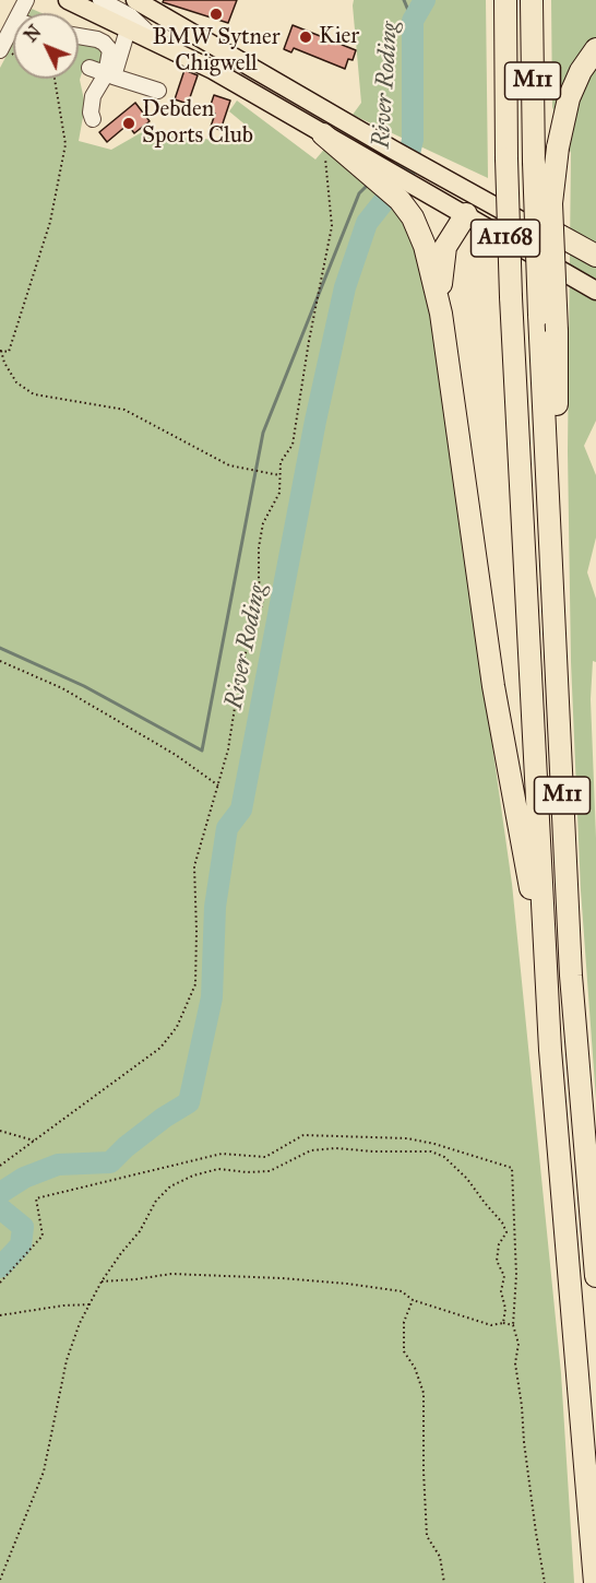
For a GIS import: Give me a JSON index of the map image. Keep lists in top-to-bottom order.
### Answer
{
  "streets": {
    "highway": ["M11"],
    "main road": ["A1168"]
  },
  "crossings": [
    ["M11", "A1168"]
  ],
  "water": ["River Roding"],
  "places": ["BMW Sytner Chigwell", "Kier", "Debden Sports Club"],
  "north": "top left"
}
